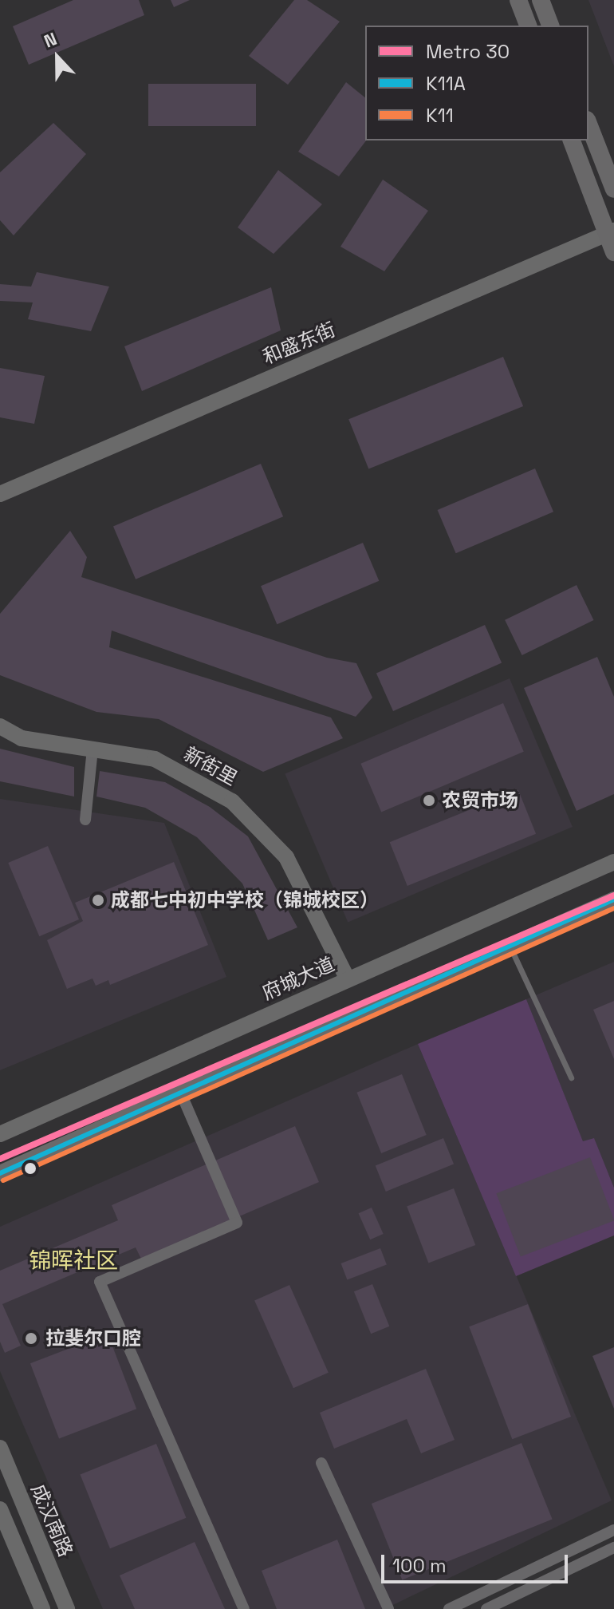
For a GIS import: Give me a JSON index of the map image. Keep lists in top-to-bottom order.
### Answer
{
  "streets": {
    "main road": [
      "和盛东街",
      "新街里",
      "府城大道",
      "成汉南路"
    ]
  },
  "crossings": [
    ["新街里", "府城大道"]
  ],
  "districts": ["锦晖社区"],
  "places": ["农贸市场", "成都七中初中学校（锦城校区）", "拉斐尔口腔"],
  "lines": ["metro line 30", "transit line K11A", "transit line K11"],
  "legend": ["Metro 30", "K11A", "K11"],
  "scale_bar": "100 m",
  "north": "top"
}
